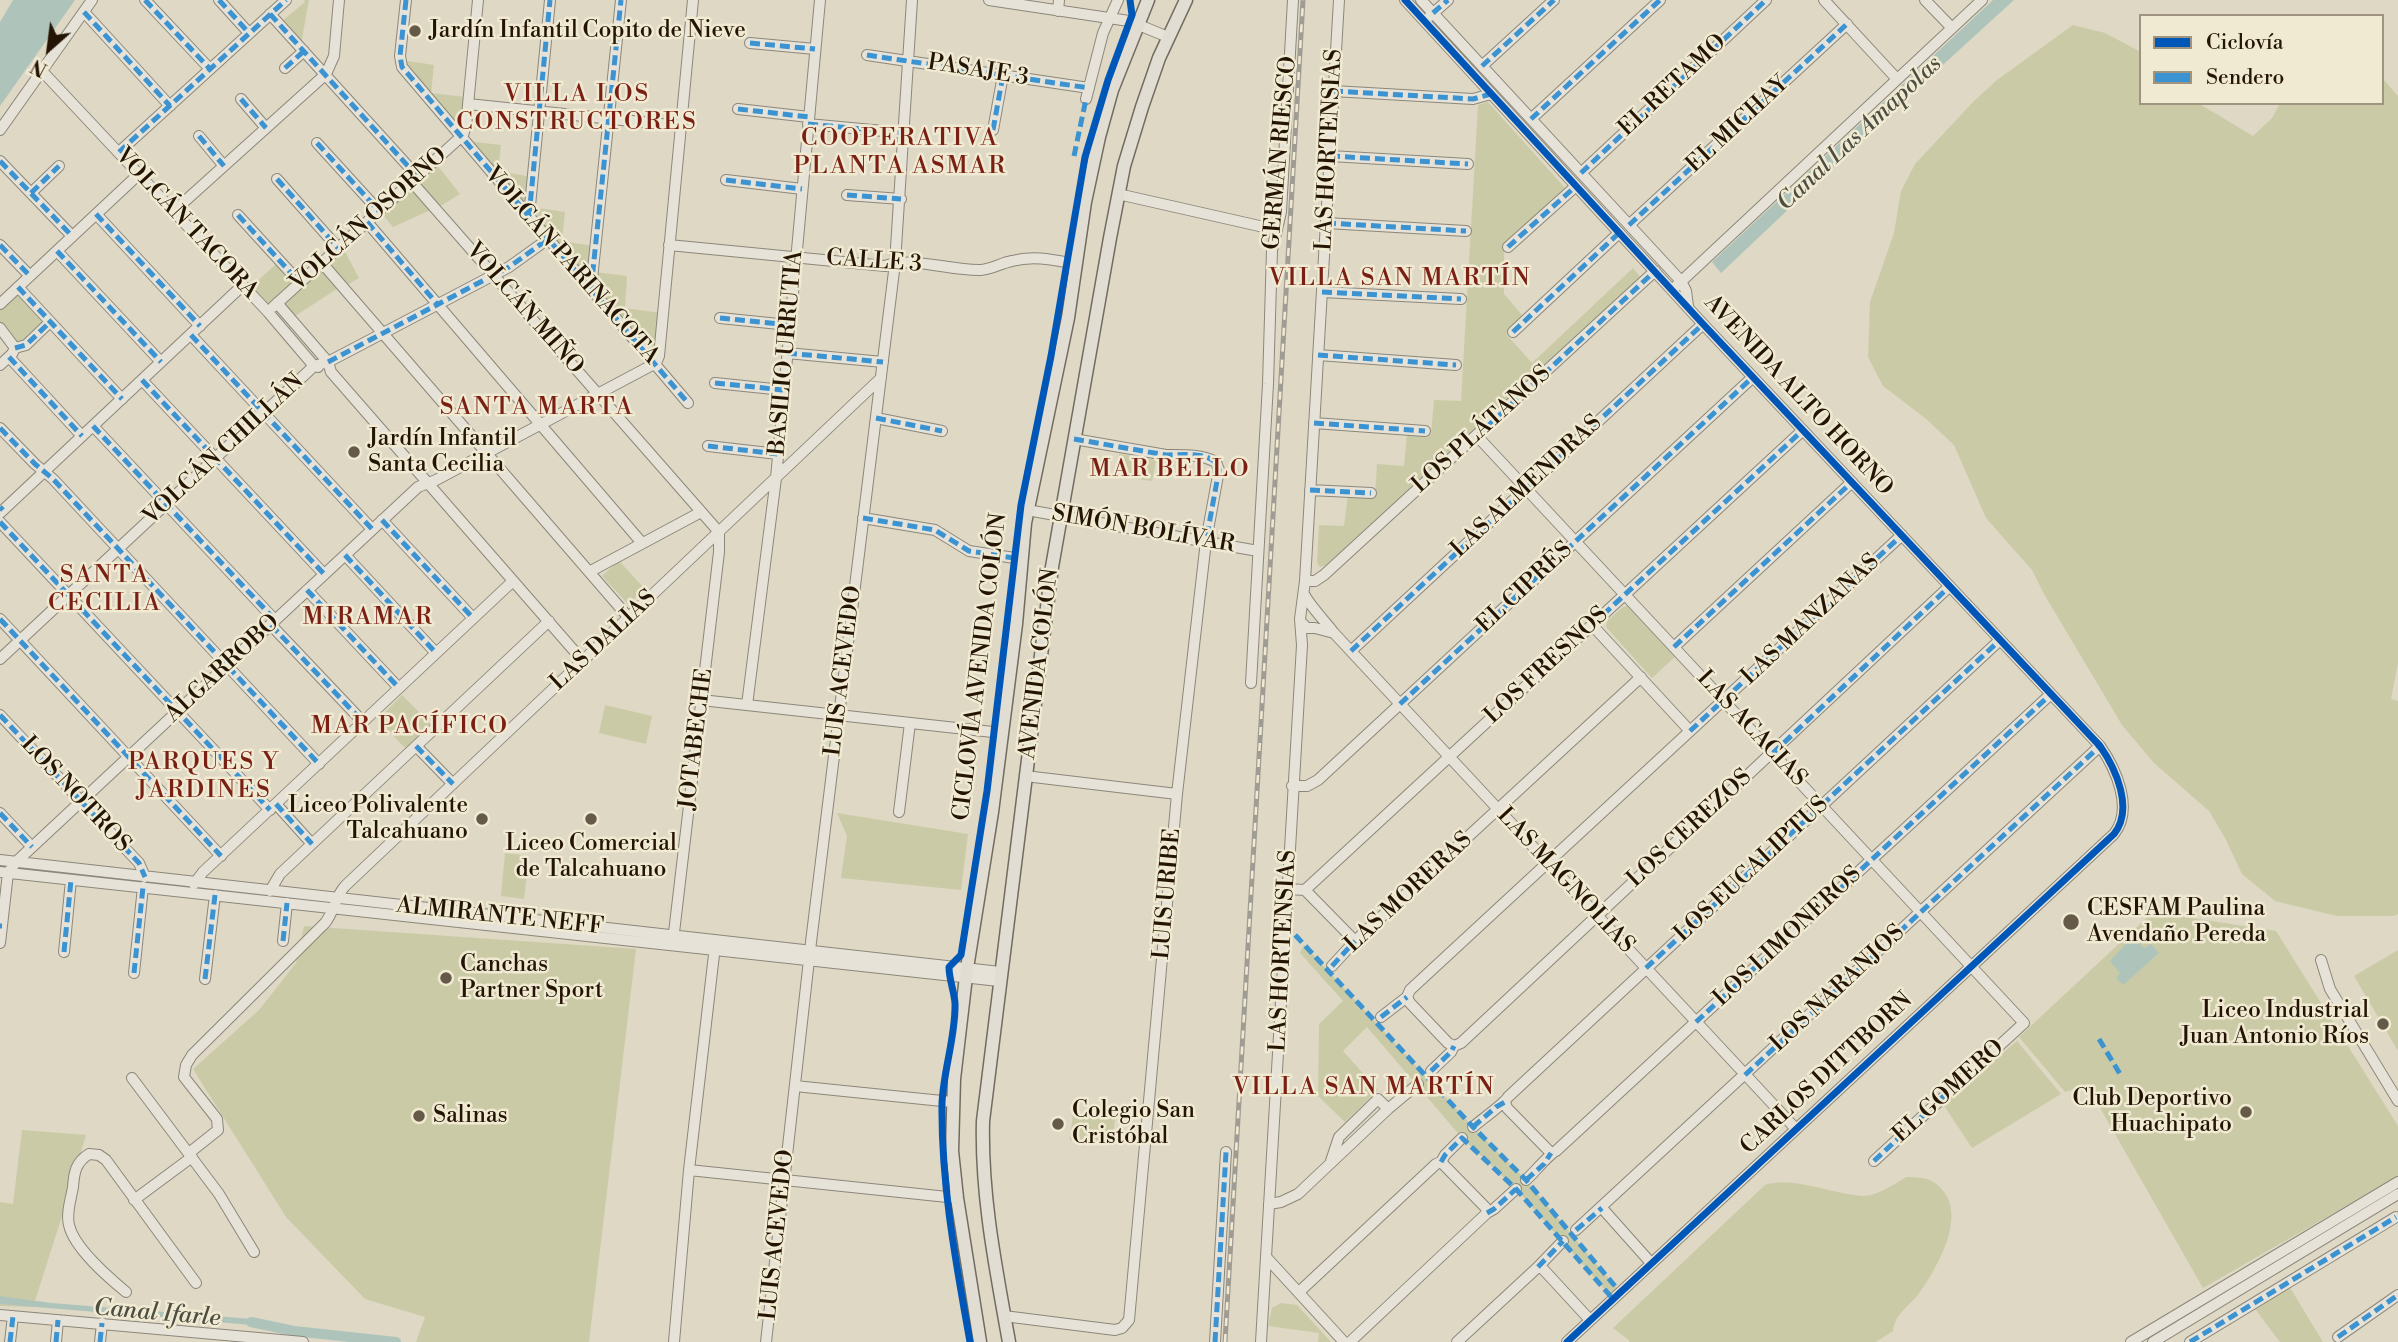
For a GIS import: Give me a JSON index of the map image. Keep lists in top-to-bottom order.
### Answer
{
  "streets": {
    "main road": ["AVENIDA COLÓN"],
    "street": [
      "PASAJE 3",
      "EL RETAMO",
      "EL MICHAY",
      "LAS HORTENSIAS",
      "GERMÁN RIESCO",
      "VOLCÁN OSORNO",
      "VOLCÁN TACORA",
      "CALLE 3",
      "VOLCÁN PARINACOTA",
      "VOLCÁN MIÑO",
      "BASILIO URRUTIA",
      "AVENIDA ALTO HORNO",
      "LOS PLÁTANOS",
      "VOLCÁN CHILLÁN",
      "LAS ALMENDRAS",
      "SIMÓN BOLÍVAR",
      "EL CIPRÉS",
      "LAS MANZANAS",
      "LAS DALIAS",
      "LOS FRESNOS",
      "ALGARROBO",
      "LUIS ACEVEDO",
      "LAS ACACIAS",
      "JOTABECHE",
      "LOS NOTROS",
      "LOS CEREZOS",
      "LOS EUCALIPTUS",
      "LAS MAGNOLIAS",
      "LAS MORERAS",
      "LUIS URIBE",
      "ALMIRANTE NEFF",
      "LOS LIMONEROS",
      "LOS NARANJOS",
      "CARLOS DITTBORN",
      "EL GOMERO"
    ],
    "cycle path": ["CICLOVÍA AVENIDA COLÓN"]
  },
  "crossings": [
    ["PASAJE 3", "LUIS ACEVEDO"],
    ["EL RETAMO", "AVENIDA ALTO HORNO"],
    ["EL MICHAY", "AVENIDA ALTO HORNO"],
    ["LAS HORTENSIAS", "LOS PLÁTANOS"],
    ["LAS HORTENSIAS", "EL CIPRÉS"],
    ["LAS HORTENSIAS", "LAS MAGNOLIAS"],
    ["GERMÁN RIESCO", "SIMÓN BOLÍVAR"],
    ["VOLCÁN OSORNO", "VOLCÁN TACORA"],
    ["VOLCÁN OSORNO", "VOLCÁN PARINACOTA"],
    ["VOLCÁN OSORNO", "VOLCÁN MIÑO"],
    ["VOLCÁN TACORA", "VOLCÁN CHILLÁN"],
    ["VOLCÁN TACORA", "LAS DALIAS"],
    ["VOLCÁN TACORA", "ALGARROBO"],
    ["CALLE 3", "BASILIO URRUTIA"],
    ["CALLE 3", "AVENIDA COLÓN"],
    ["CALLE 3", "LUIS ACEVEDO"],
    ["VOLCÁN PARINACOTA", "VOLCÁN CHILLÁN"],
    ["VOLCÁN PARINACOTA", "ALGARROBO"],
    ["VOLCÁN MIÑO", "VOLCÁN CHILLÁN"],
    ["VOLCÁN MIÑO", "LAS DALIAS"],
    ["VOLCÁN MIÑO", "ALGARROBO"],
    ["VOLCÁN MIÑO", "JOTABECHE"],
    ["BASILIO URRUTIA", "LAS DALIAS"],
    ["AVENIDA ALTO HORNO", "LOS PLÁTANOS"],
    ["AVENIDA ALTO HORNO", "LAS ALMENDRAS"],
    ["AVENIDA ALTO HORNO", "EL CIPRÉS"],
    ["AVENIDA ALTO HORNO", "LAS MANZANAS"],
    ["AVENIDA ALTO HORNO", "LOS FRESNOS"],
    ["AVENIDA ALTO HORNO", "LOS CEREZOS"],
    ["AVENIDA ALTO HORNO", "LOS EUCALIPTUS"],
    ["AVENIDA ALTO HORNO", "LOS LIMONEROS"],
    ["AVENIDA ALTO HORNO", "LOS NARANJOS"],
    ["AVENIDA ALTO HORNO", "CARLOS DITTBORN"],
    ["LOS PLÁTANOS", "LAS ACACIAS"],
    ["LAS ALMENDRAS", "LAS ACACIAS"],
    ["LAS ALMENDRAS", "LAS MAGNOLIAS"],
    ["SIMÓN BOLÍVAR", "AVENIDA COLÓN"],
    ["SIMÓN BOLÍVAR", "LUIS URIBE"],
    ["EL CIPRÉS", "LAS ACACIAS"],
    ["EL CIPRÉS", "LAS MAGNOLIAS"],
    ["LAS MANZANAS", "LAS ACACIAS"],
    ["LAS MANZANAS", "LAS MAGNOLIAS"],
    ["LAS DALIAS", "LUIS ACEVEDO"],
    ["LAS DALIAS", "JOTABECHE"],
    ["LAS DALIAS", "ALMIRANTE NEFF"],
    ["AVENIDA COLÓN", "LUIS URIBE"],
    ["AVENIDA COLÓN", "ALMIRANTE NEFF"],
    ["LOS FRESNOS", "LAS ACACIAS"],
    ["LOS FRESNOS", "LAS MAGNOLIAS"],
    ["ALGARROBO", "LOS NOTROS"],
    ["ALGARROBO", "ALMIRANTE NEFF"],
    ["LUIS ACEVEDO", "ALMIRANTE NEFF"],
    ["LAS ACACIAS", "LOS CEREZOS"],
    ["LAS ACACIAS", "LOS EUCALIPTUS"],
    ["LAS ACACIAS", "LOS LIMONEROS"],
    ["LAS ACACIAS", "LOS NARANJOS"],
    ["LAS ACACIAS", "CARLOS DITTBORN"],
    ["LAS ACACIAS", "EL GOMERO"],
    ["JOTABECHE", "ALMIRANTE NEFF"],
    ["LOS NOTROS", "ALMIRANTE NEFF"],
    ["LOS CEREZOS", "LAS MAGNOLIAS"],
    ["LOS EUCALIPTUS", "LAS MAGNOLIAS"],
    ["LAS MAGNOLIAS", "LAS MORERAS"],
    ["LAS MAGNOLIAS", "LOS LIMONEROS"],
    ["LAS MAGNOLIAS", "LOS NARANJOS"],
    ["LAS MAGNOLIAS", "CARLOS DITTBORN"]
  ],
  "districts": [
    "VILLA LOS CONSTRUCTORES",
    "COOPERATIVA PLANTA ASMAR",
    "VILLA SAN MARTÍN",
    "SANTA MARTA",
    "MAR BELLO",
    "SANTA CECILIA",
    "MIRAMAR",
    "MAR PACÍFICO",
    "PARQUES Y JARDINES",
    "VILLA SAN MARTÍN"
  ],
  "water": ["Canal Las Amapolas", "Canal Ifarle"],
  "places": [
    "Jardín Infantil Copito de Nieve",
    "Jardín Infantil Santa Cecilia",
    "Liceo Polivalente Talcahuano",
    "Liceo Comercial de Talcahuano",
    "CESFAM Paulina Avendaño Pereda",
    "Canchas Partner Sport",
    "Liceo Industrial Juan Antonio Ríos",
    "Club Deportivo Huachipato",
    "Salinas",
    "Colegio San Cristóbal"
  ],
  "legend": ["Ciclovía", "Sendero"],
  "north": "bottom left"
}
